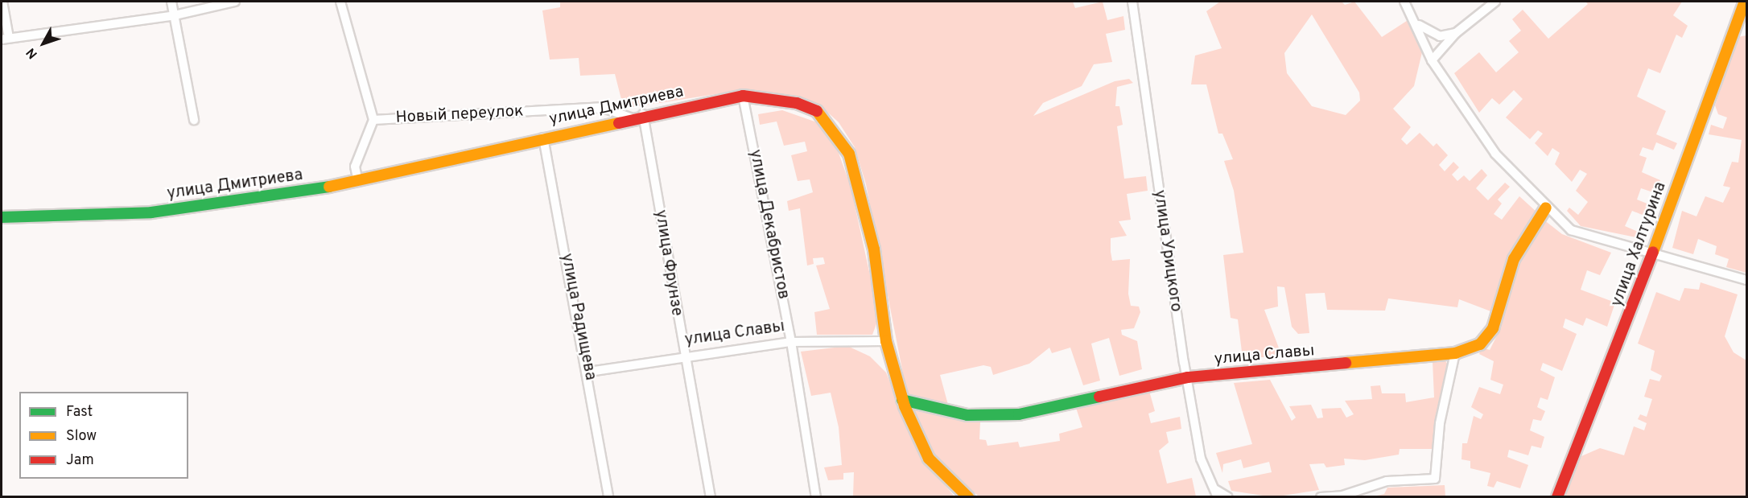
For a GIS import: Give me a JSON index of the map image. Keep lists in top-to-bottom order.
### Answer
{
  "streets": {
    "street": [
      "улица Дмитриева",
      "Новый переулок",
      "улица Декабристов",
      "улица Халтурина",
      "улица Урицкого",
      "улица Фрунзе",
      "улица Радищева",
      "улица Славы"
    ]
  },
  "crossings": [
    ["улица Дмитриева", "Новый переулок"],
    ["улица Дмитриева", "улица Декабристов"],
    ["улица Дмитриева", "улица Фрунзе"],
    ["улица Дмитриева", "улица Радищева"],
    ["улица Дмитриева", "улица Славы"],
    ["улица Декабристов", "улица Славы"],
    ["улица Урицкого", "улица Славы"],
    ["улица Фрунзе", "улица Славы"],
    ["улица Радищева", "улица Славы"]
  ],
  "legend": ["Fast", "Slow", "Jam"],
  "north": "bottom left"
}
